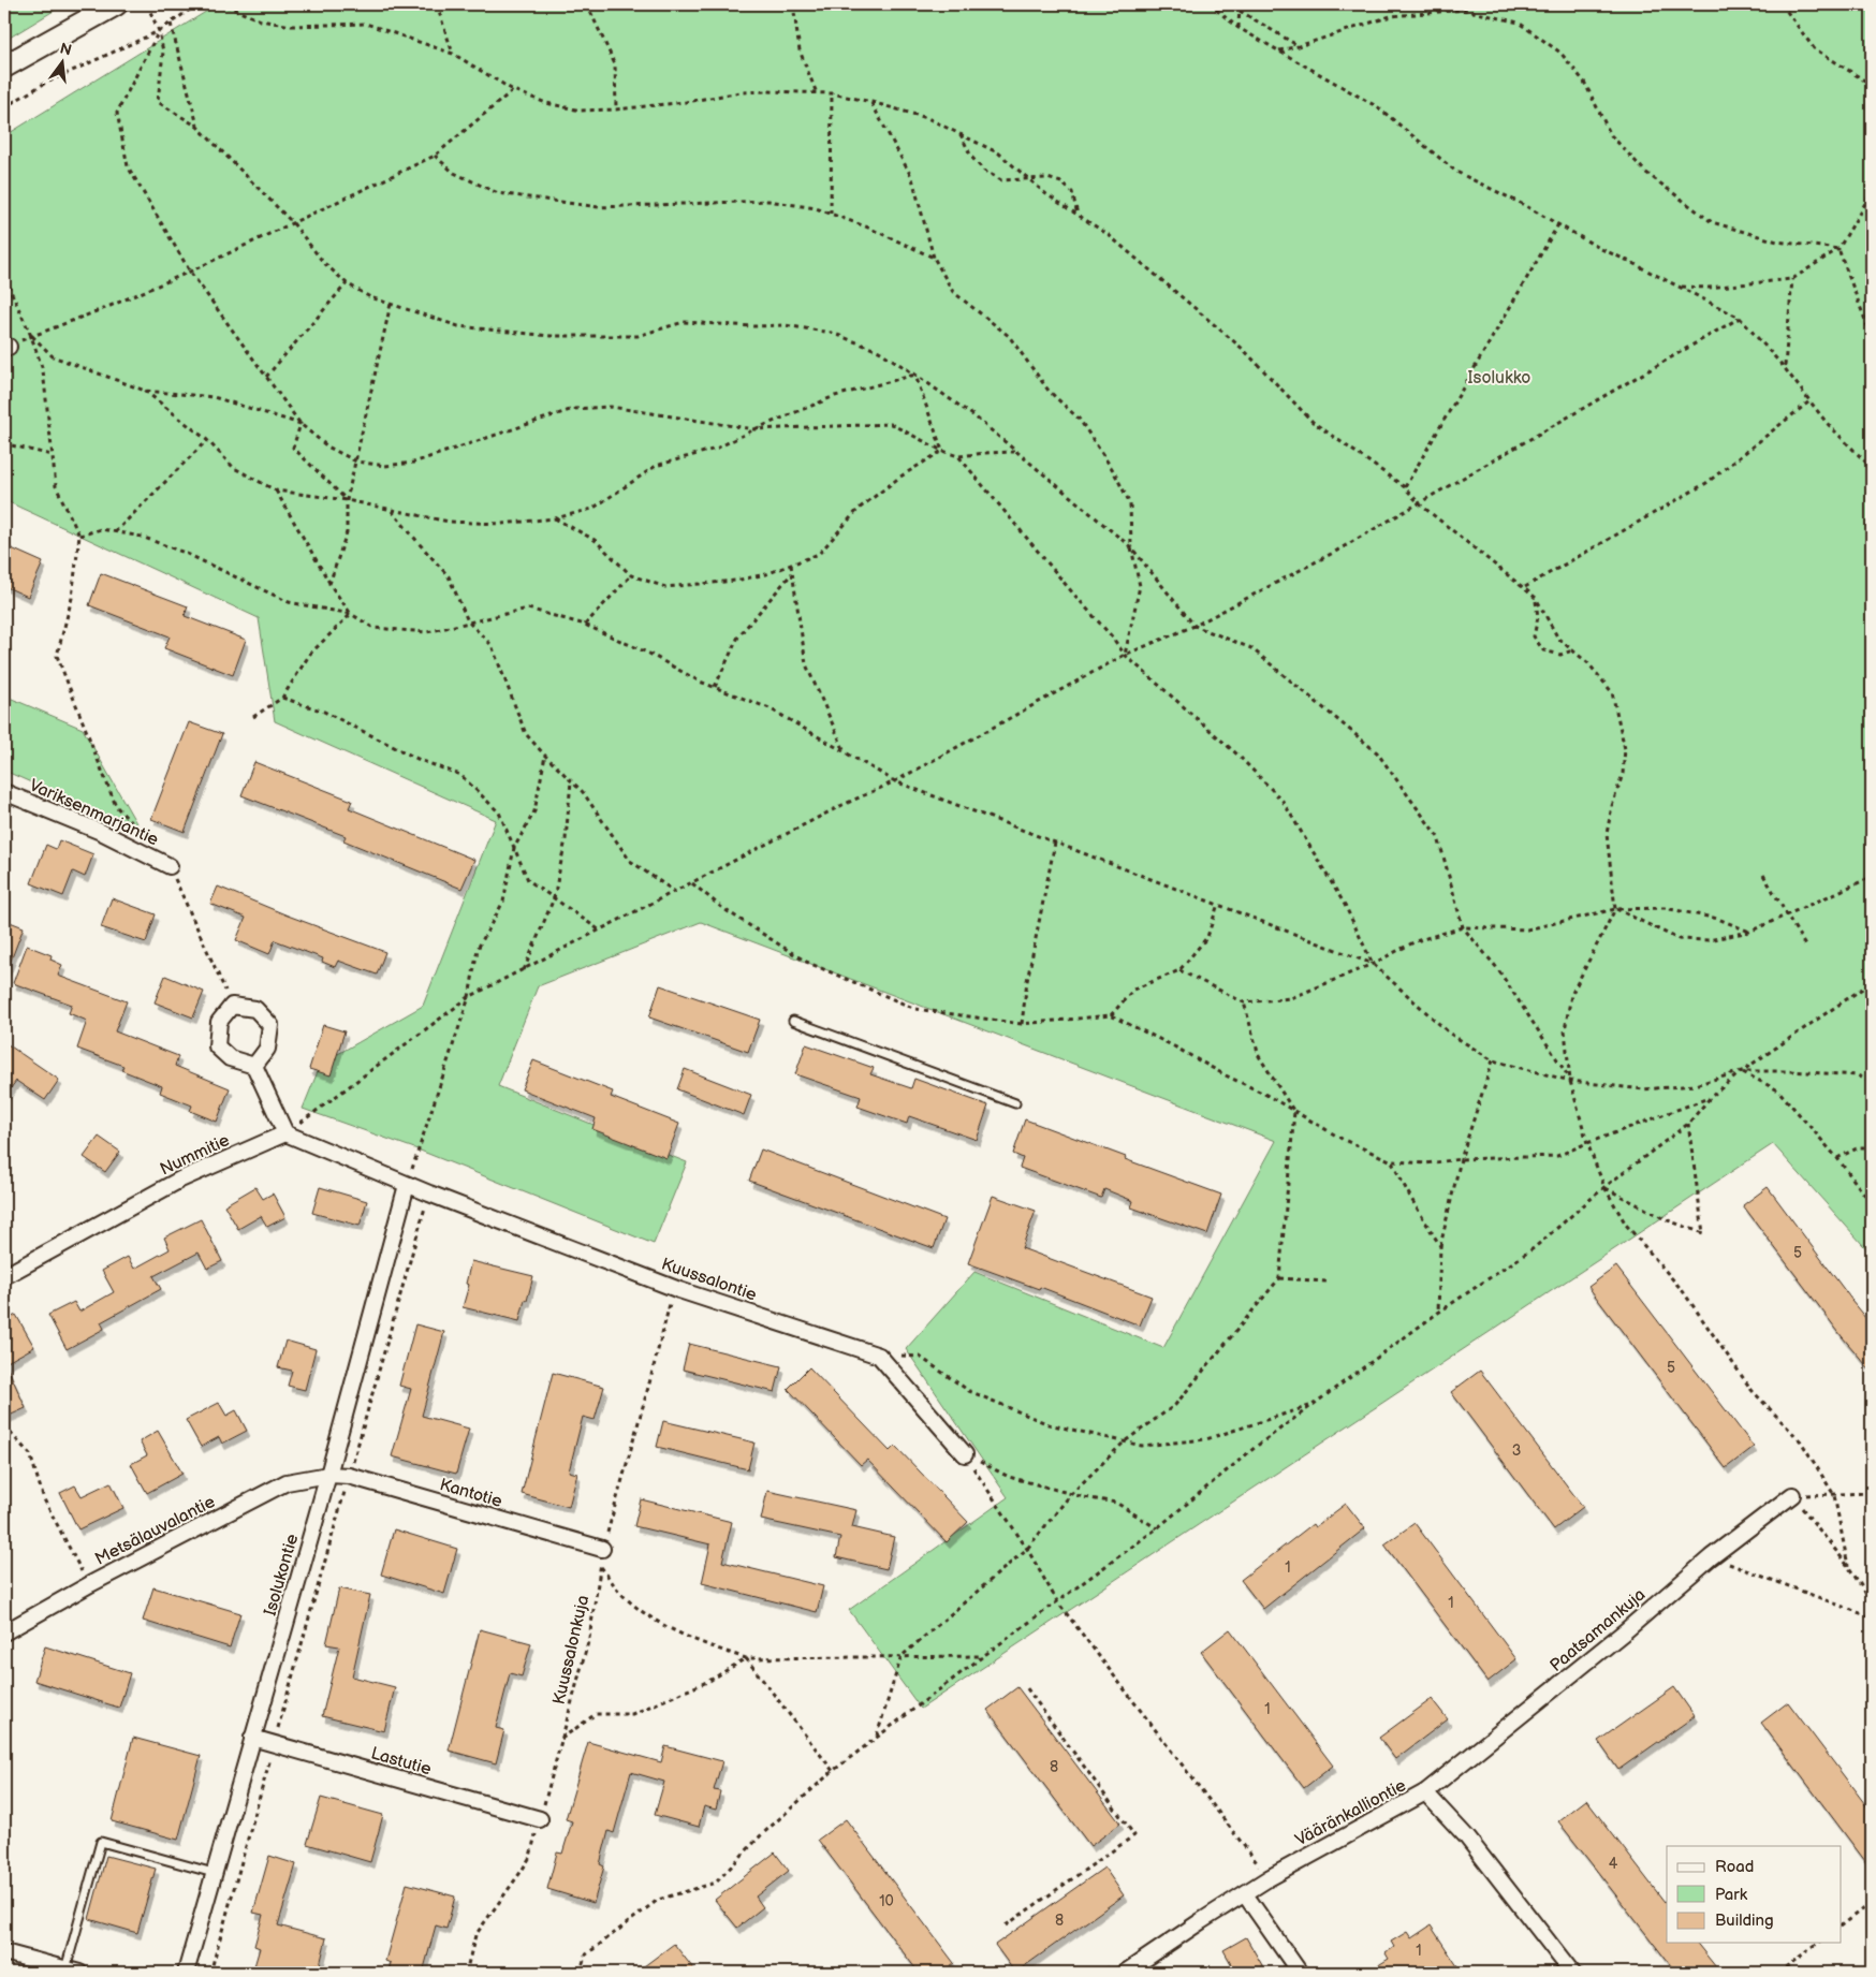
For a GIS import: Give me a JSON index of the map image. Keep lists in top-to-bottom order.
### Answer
{
  "streets": {
    "street": [
      "Variksenmarjantie",
      "Nummitie",
      "Kuussalontie",
      "Kantotie",
      "Metsälauvalantie",
      "Isolukontie",
      "Paatsamankuja",
      "Lastutie",
      "Vääränkalliontie"
    ],
    "path": ["Kuussalonkuja"]
  },
  "crossings": [
    ["Kuussalontie", "Isolukontie"],
    ["Kuussalontie", "Kuussalonkuja"],
    ["Kantotie", "Metsälauvalantie"],
    ["Kantotie", "Isolukontie"],
    ["Kantotie", "Kuussalonkuja"],
    ["Metsälauvalantie", "Isolukontie"],
    ["Isolukontie", "Lastutie"],
    ["Paatsamankuja", "Vääränkalliontie"],
    ["Kuussalonkuja", "Lastutie"]
  ],
  "parks": ["Isolukko"],
  "house_numbers": [
    "5",
    "5",
    "3",
    "1",
    "1",
    "1",
    "8",
    "4",
    "10",
    "8",
    "1"
  ],
  "legend": ["Road", "Park", "Building"],
  "north": "top"
}
